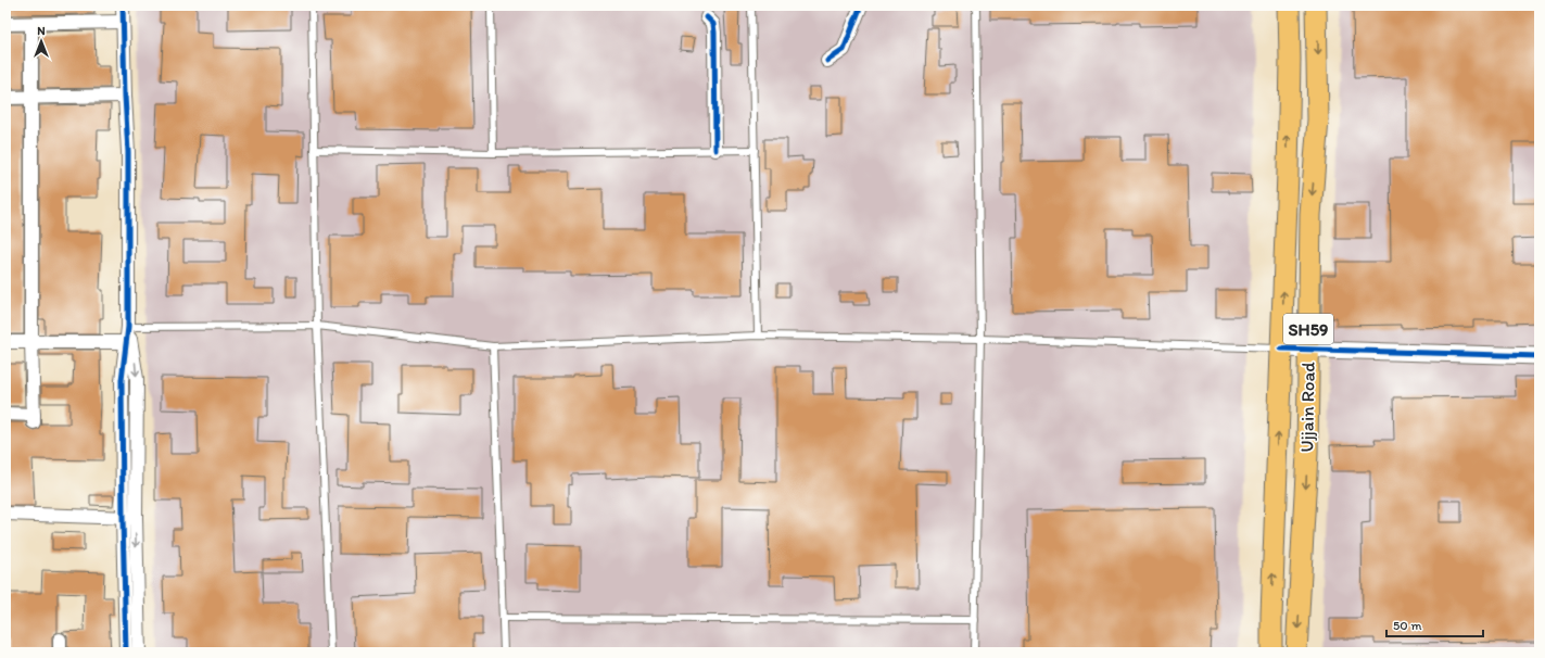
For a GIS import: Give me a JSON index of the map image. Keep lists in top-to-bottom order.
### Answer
{
  "streets": {
    "main road": ["SH59", "Ujjain Road"]
  },
  "scale_bar": "50 m",
  "north": "top"
}
